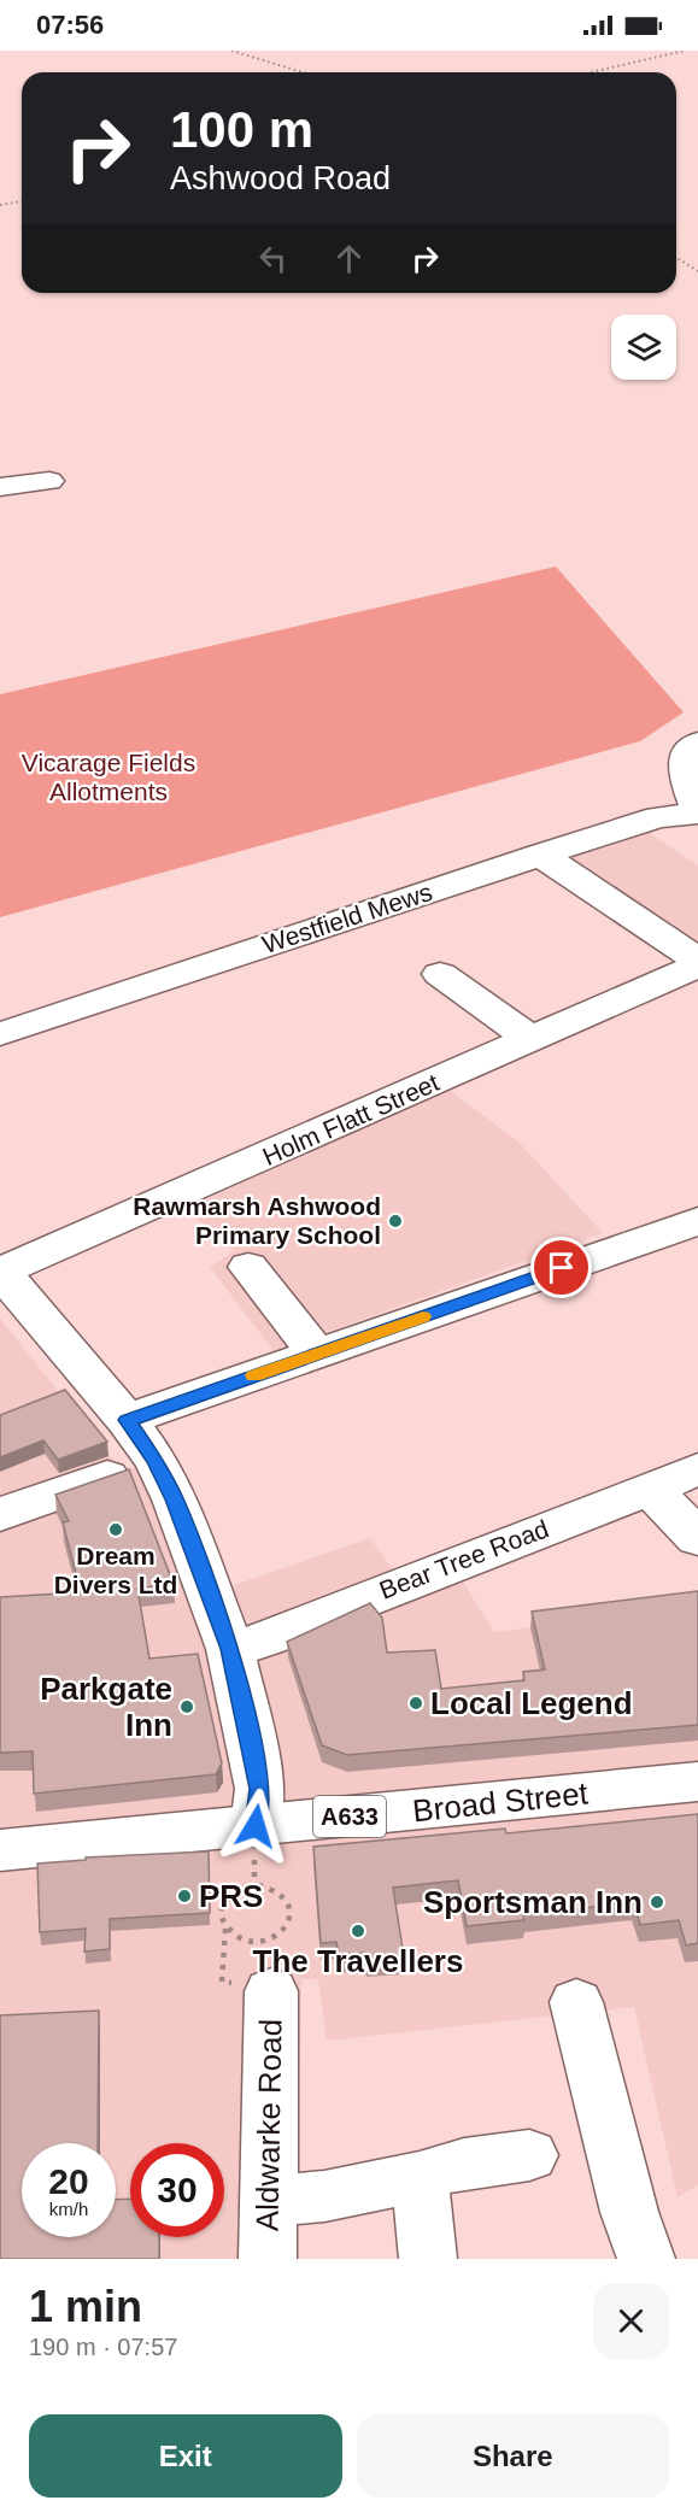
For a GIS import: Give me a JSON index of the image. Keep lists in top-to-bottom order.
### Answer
{
  "streets": {
    "street": [
      "Westfield Mews",
      "Holm Flatt Street",
      "Bear Tree Road",
      "Broad Street",
      "A633",
      "Aldwarke Road"
    ]
  },
  "parks": ["Vicarage Fields Allotments"],
  "places": [
    "Rawmarsh Ashwood Primary School",
    "Dream Divers Ltd",
    "Local Legend",
    "Parkgate Inn",
    "PRS",
    "Sportsman Inn",
    "The Travellers"
  ],
  "page": {
    "status": "07:56",
    "turn": ["100 m", "Ashwood Road"],
    "speed": "20 km/h",
    "limit": "30",
    "heading": ["1 min", "190 m · 07:57"],
    "buttons": ["Exit", "Share"]
  }
}
